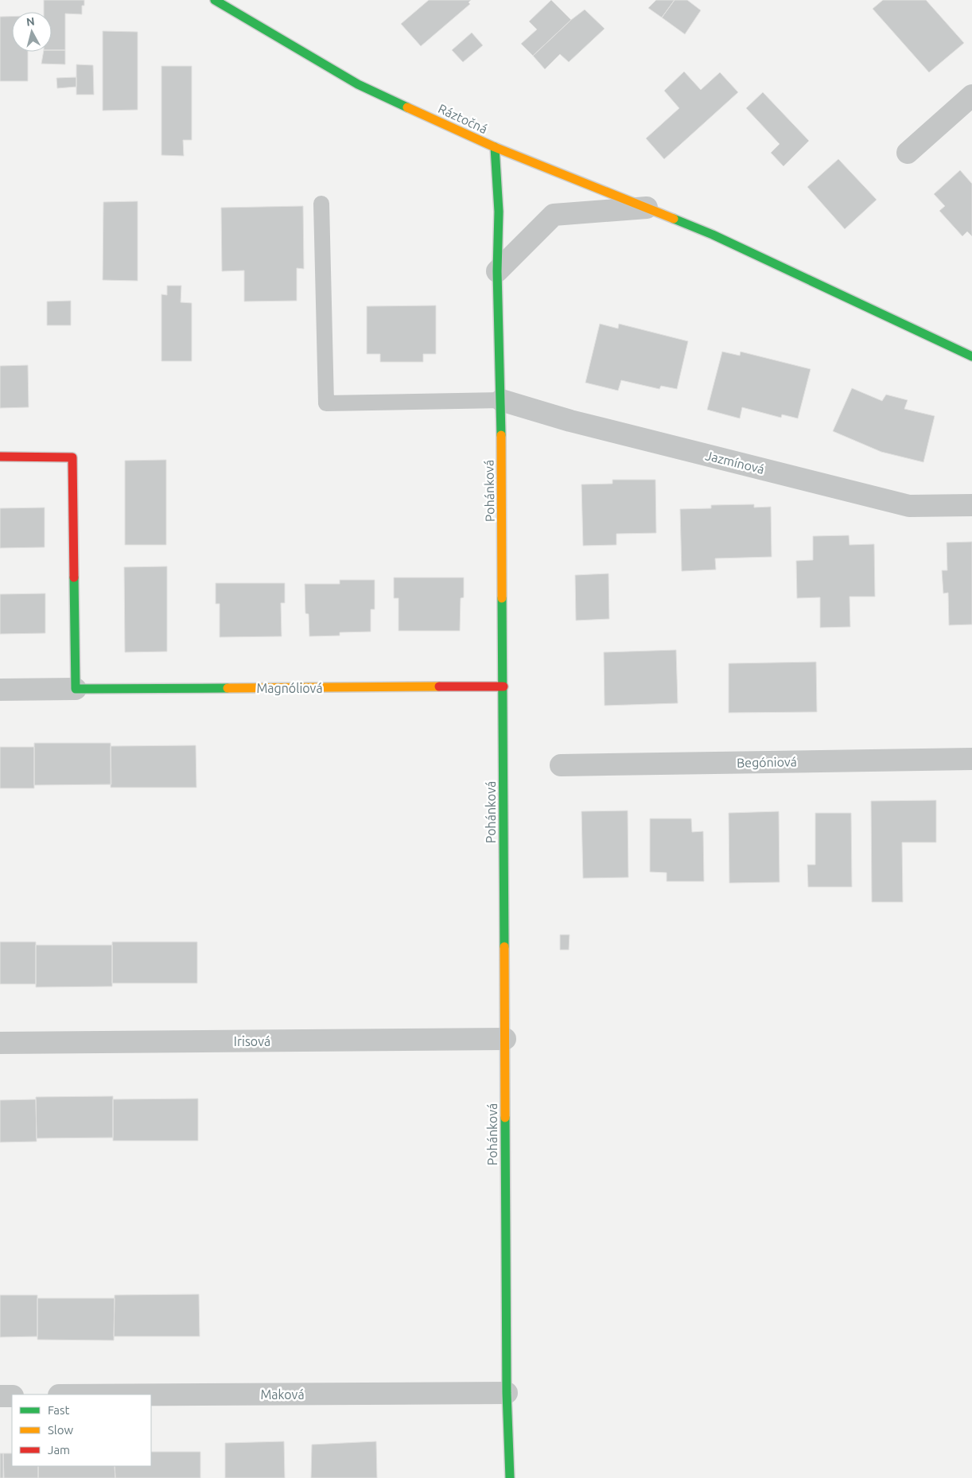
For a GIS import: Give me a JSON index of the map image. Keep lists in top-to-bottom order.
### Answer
{
  "streets": {
    "street": [
      "Ráztočná",
      "Jazmínová",
      "Pohánková",
      "Magnóliová",
      "Begóniová",
      "Irisová",
      "Maková"
    ]
  },
  "crossings": [
    ["Ráztočná", "Pohánková"],
    ["Jazmínová", "Pohánková"],
    ["Pohánková", "Magnóliová"],
    ["Pohánková", "Irisová"],
    ["Pohánková", "Maková"]
  ],
  "legend": ["Fast", "Slow", "Jam"],
  "north": "top"
}
